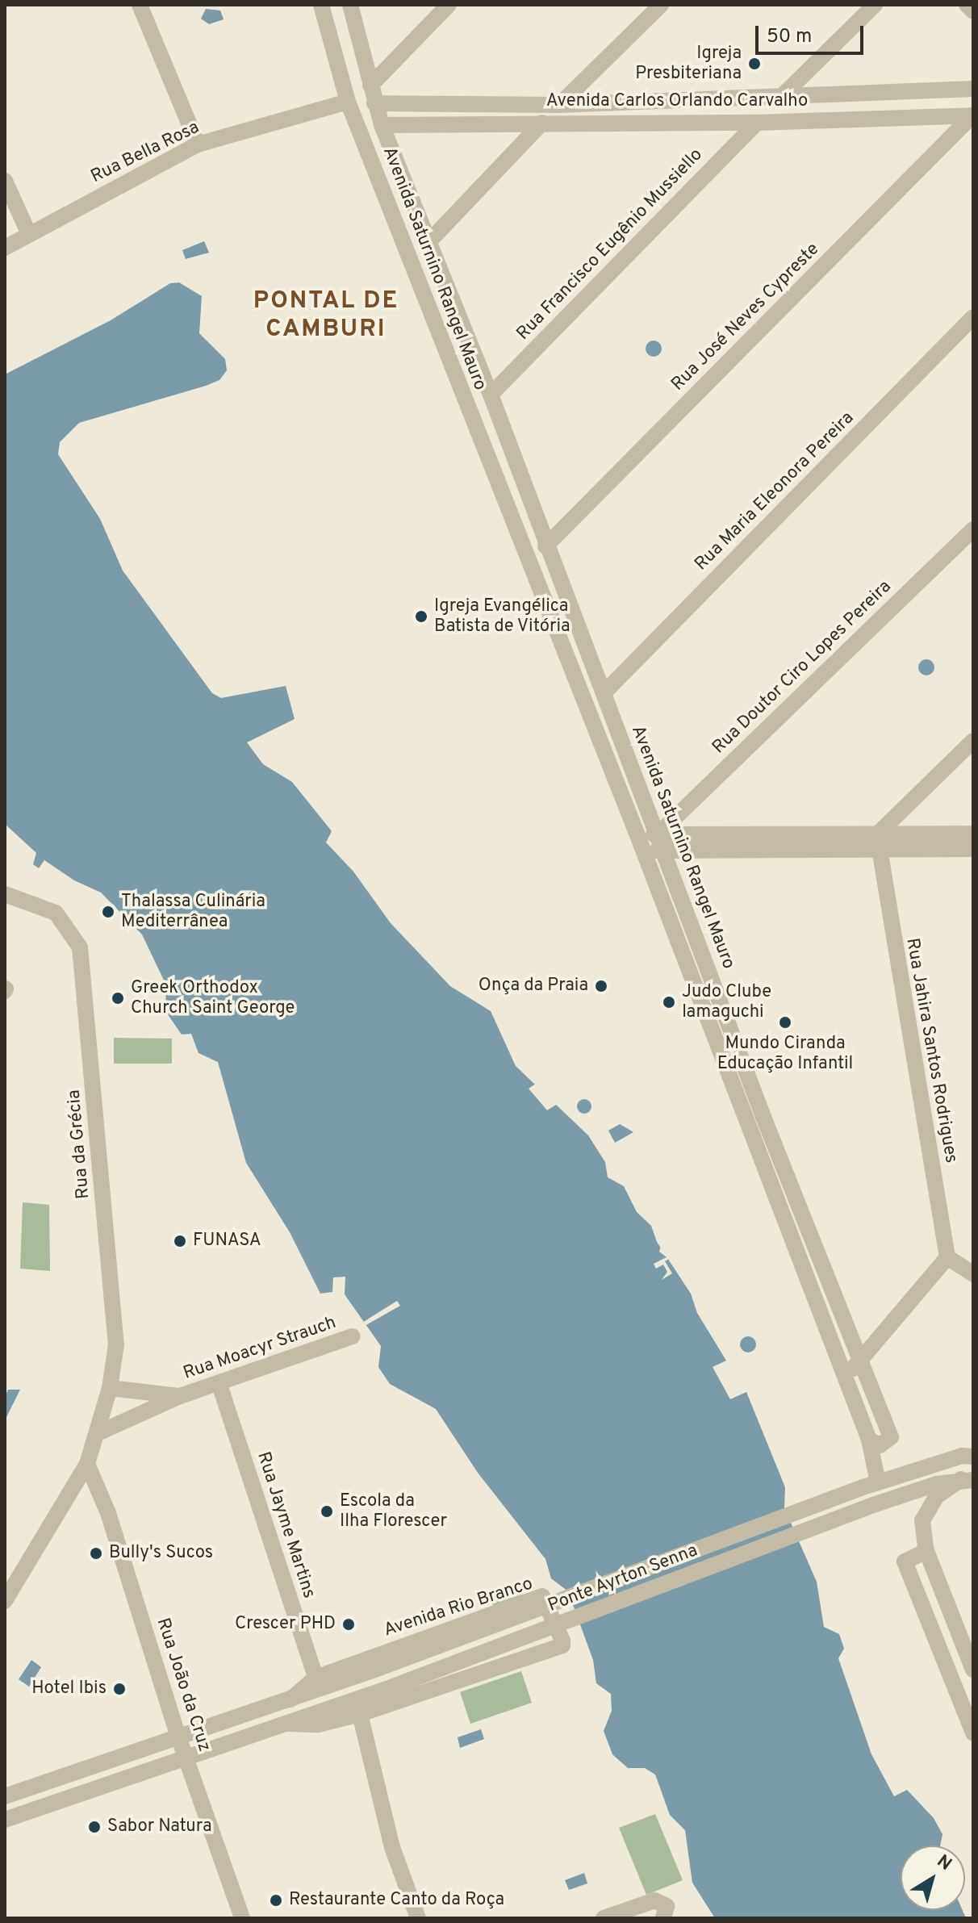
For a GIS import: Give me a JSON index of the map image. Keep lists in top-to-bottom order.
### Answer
{
  "streets": {
    "street": [
      "Avenida Carlos Orlando Carvalho",
      "Rua Bella Rosa",
      "Rua Francisco Eugênio Mussiello",
      "Avenida Saturnino Rangel Mauro",
      "Rua José Neves Cypreste",
      "Rua Maria Eleonora Pereira",
      "Rua Doutor Ciro Lopes Pereira",
      "Rua Jahira Santos Rodrigues",
      "Rua da Grécia",
      "Rua Moacyr Strauch",
      "Rua Jayme Martins",
      "Ponte Ayrton Senna",
      "Avenida Rio Branco",
      "Rua João da Cruz"
    ]
  },
  "crossings": [
    ["Avenida Carlos Orlando Carvalho", "Rua Francisco Eugênio Mussiello"],
    ["Avenida Carlos Orlando Carvalho", "Avenida Saturnino Rangel Mauro"],
    ["Avenida Carlos Orlando Carvalho", "Rua José Neves Cypreste"],
    ["Rua Bella Rosa", "Avenida Saturnino Rangel Mauro"],
    ["Rua Francisco Eugênio Mussiello", "Avenida Saturnino Rangel Mauro"],
    ["Avenida Saturnino Rangel Mauro", "Rua José Neves Cypreste"],
    ["Avenida Saturnino Rangel Mauro", "Rua Maria Eleonora Pereira"],
    ["Avenida Saturnino Rangel Mauro", "Rua Doutor Ciro Lopes Pereira"],
    ["Avenida Saturnino Rangel Mauro", "Ponte Ayrton Senna"],
    ["Rua da Grécia", "Rua Moacyr Strauch"],
    ["Rua da Grécia", "Rua João da Cruz"],
    ["Rua Moacyr Strauch", "Rua Jayme Martins"],
    ["Rua Jayme Martins", "Avenida Rio Branco"],
    ["Ponte Ayrton Senna", "Avenida Rio Branco"],
    ["Avenida Rio Branco", "Rua João da Cruz"]
  ],
  "districts": ["PONTAL DE CAMBURI"],
  "places": [
    "Igreja Presbiteriana",
    "Igreja Evangélica Batista de Vitória",
    "Thalassa Culinária Mediterrânea",
    "Onça da Praia",
    "Greek Orthodox Church Saint George",
    "Judo Clube Iamaguchi",
    "Mundo Ciranda Educação Infantil",
    "FUNASA",
    "Escola da Ilha Florescer",
    "Bully's Sucos",
    "Crescer PHD",
    "Hotel Ibis",
    "Sabor Natura",
    "Restaurante Canto da Roça"
  ],
  "scale_bar": "50 m",
  "north": "top right"
}
